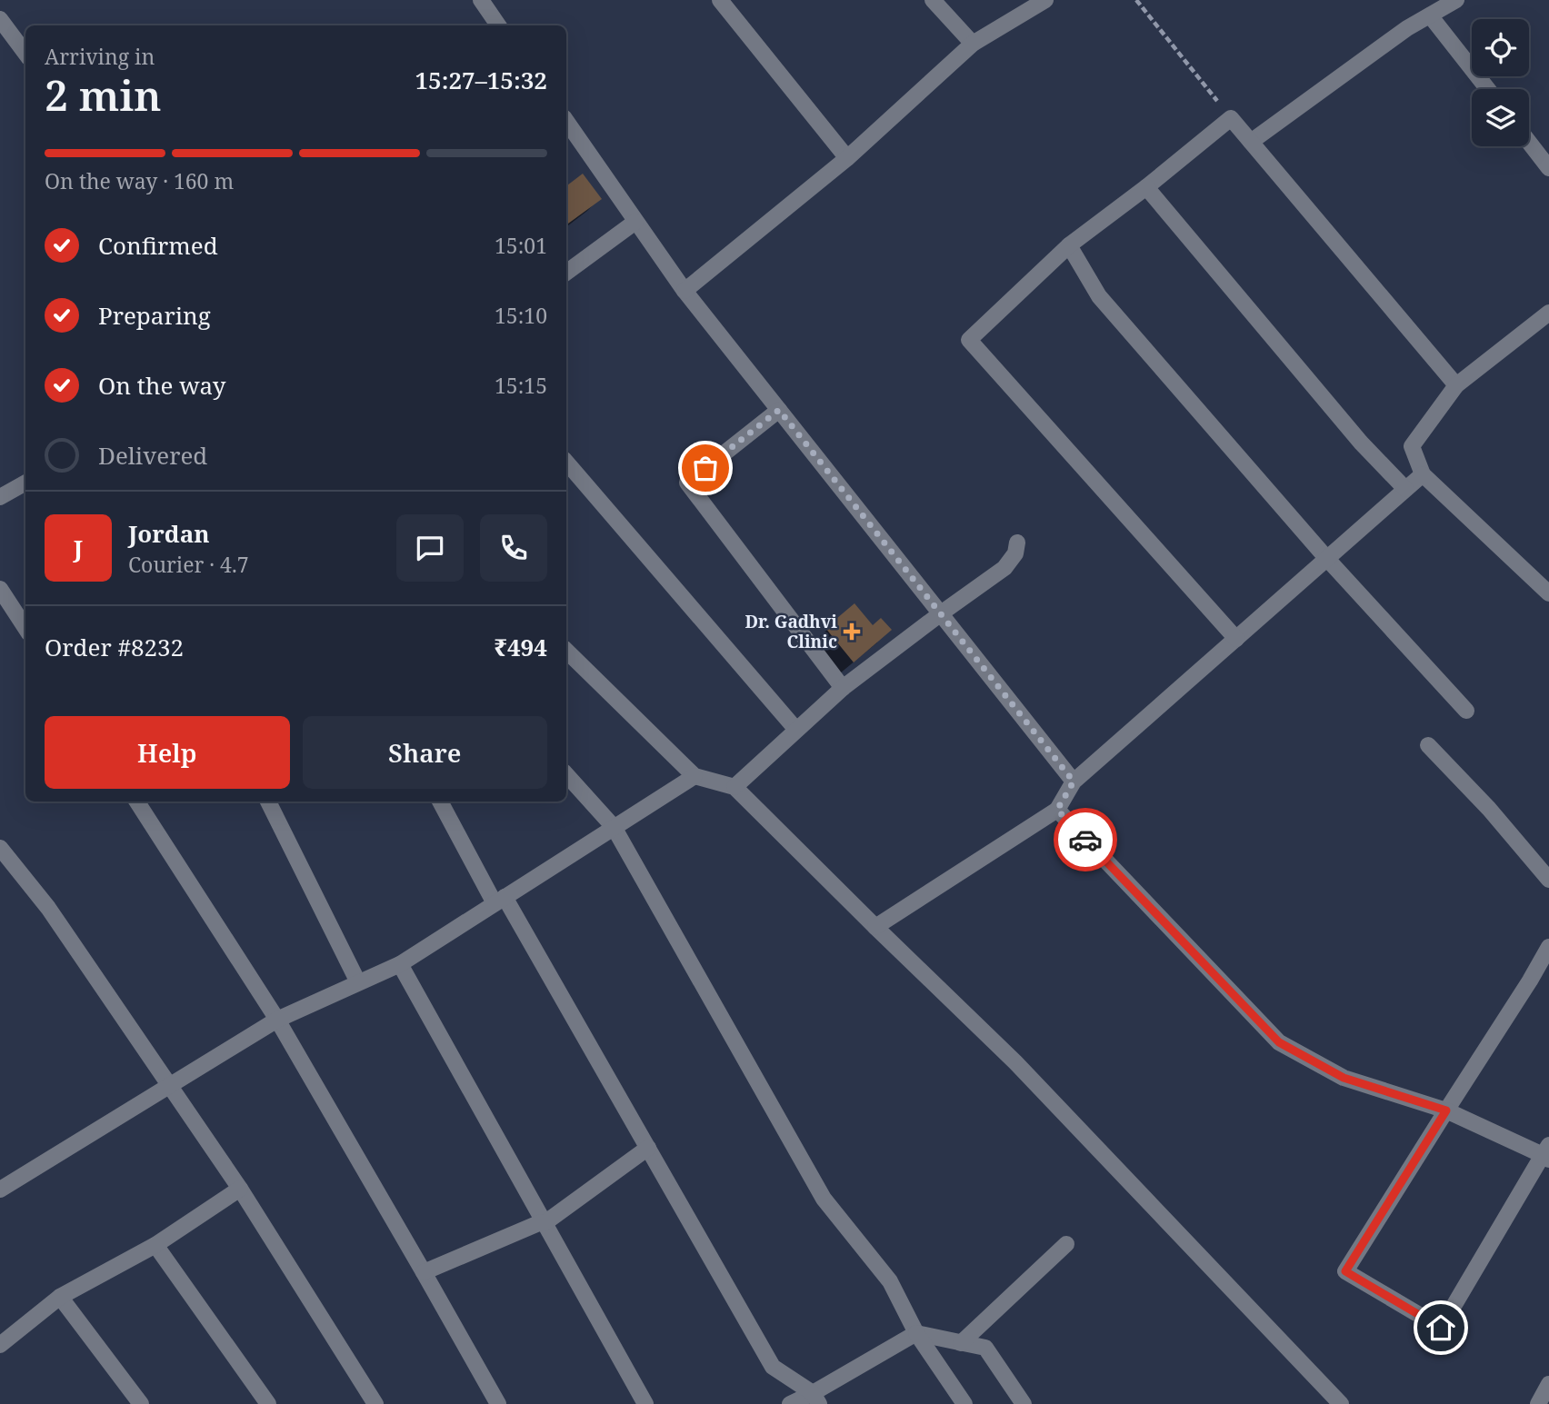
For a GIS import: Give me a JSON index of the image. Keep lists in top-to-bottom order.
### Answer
{
  "places": {
    "health": ["Dr. Gadhvi Clinic"]
  },
  "page": {
    "heading": ["2 min", "Arriving in", "15:27–15:32"],
    "panel": [
      "Jordan",
      "Courier · 4.7",
      "Order #8232",
      "₹494"
    ],
    "bar": "On the way · 160 m",
    "list": [
      ["Confirmed", "15:01"],
      ["Preparing", "15:10"],
      ["On the way", "15:15"],
      "Delivered"
    ],
    "round": "J",
    "buttons": ["Help", "Share"]
  }
}
